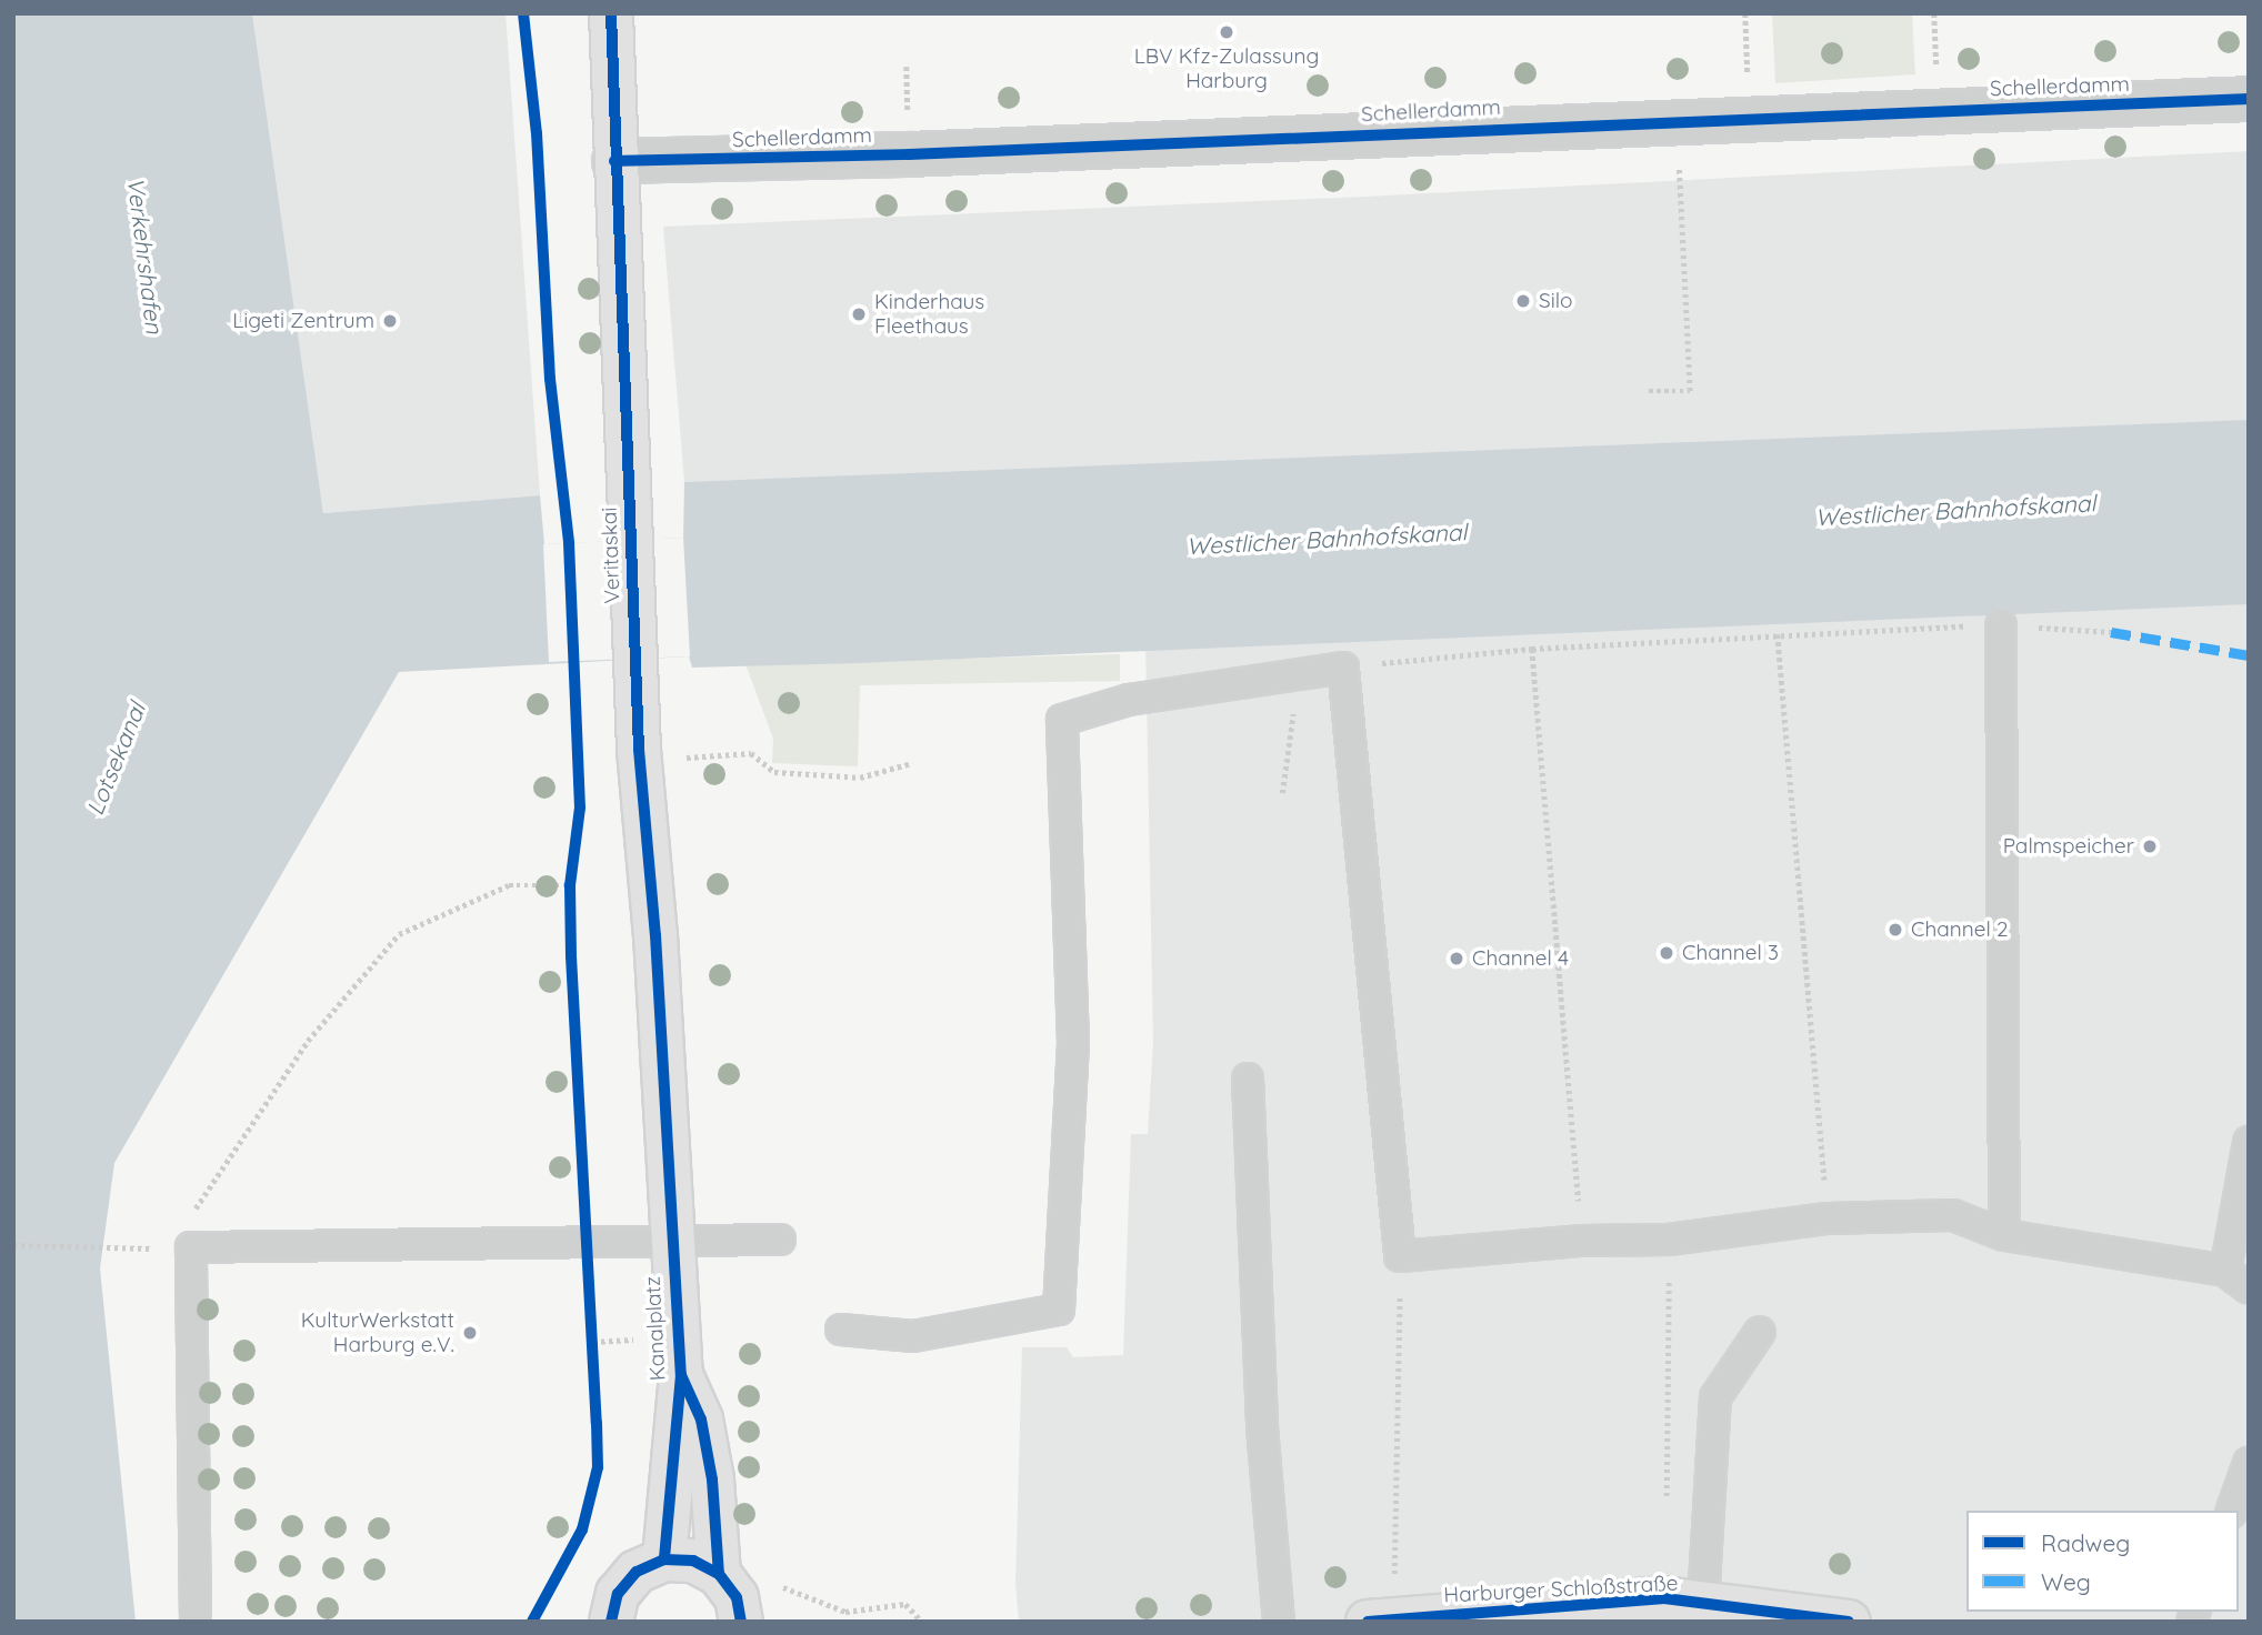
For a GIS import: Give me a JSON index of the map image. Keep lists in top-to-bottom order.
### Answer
{
  "streets": {
    "main road": ["Veritaskai", "Kanalplatz", "Harburger Schloßstraße"],
    "street": ["Schellerdamm"]
  },
  "crossings": [
    ["Schellerdamm", "Veritaskai"],
    ["Veritaskai", "Kanalplatz"]
  ],
  "water": ["Verkehrshafen", "Westlicher Bahnhofskanal", "Lotsekanal"],
  "places": [
    "LBV Kfz-Zulassung Harburg",
    "Silo",
    "Kinderhaus Fleethaus",
    "Ligeti Zentrum",
    "Palmspeicher",
    "Channel 2",
    "Channel 3",
    "Channel 4",
    "KulturWerkstatt Harburg e.V."
  ],
  "legend": ["Radweg", "Weg"]
}
